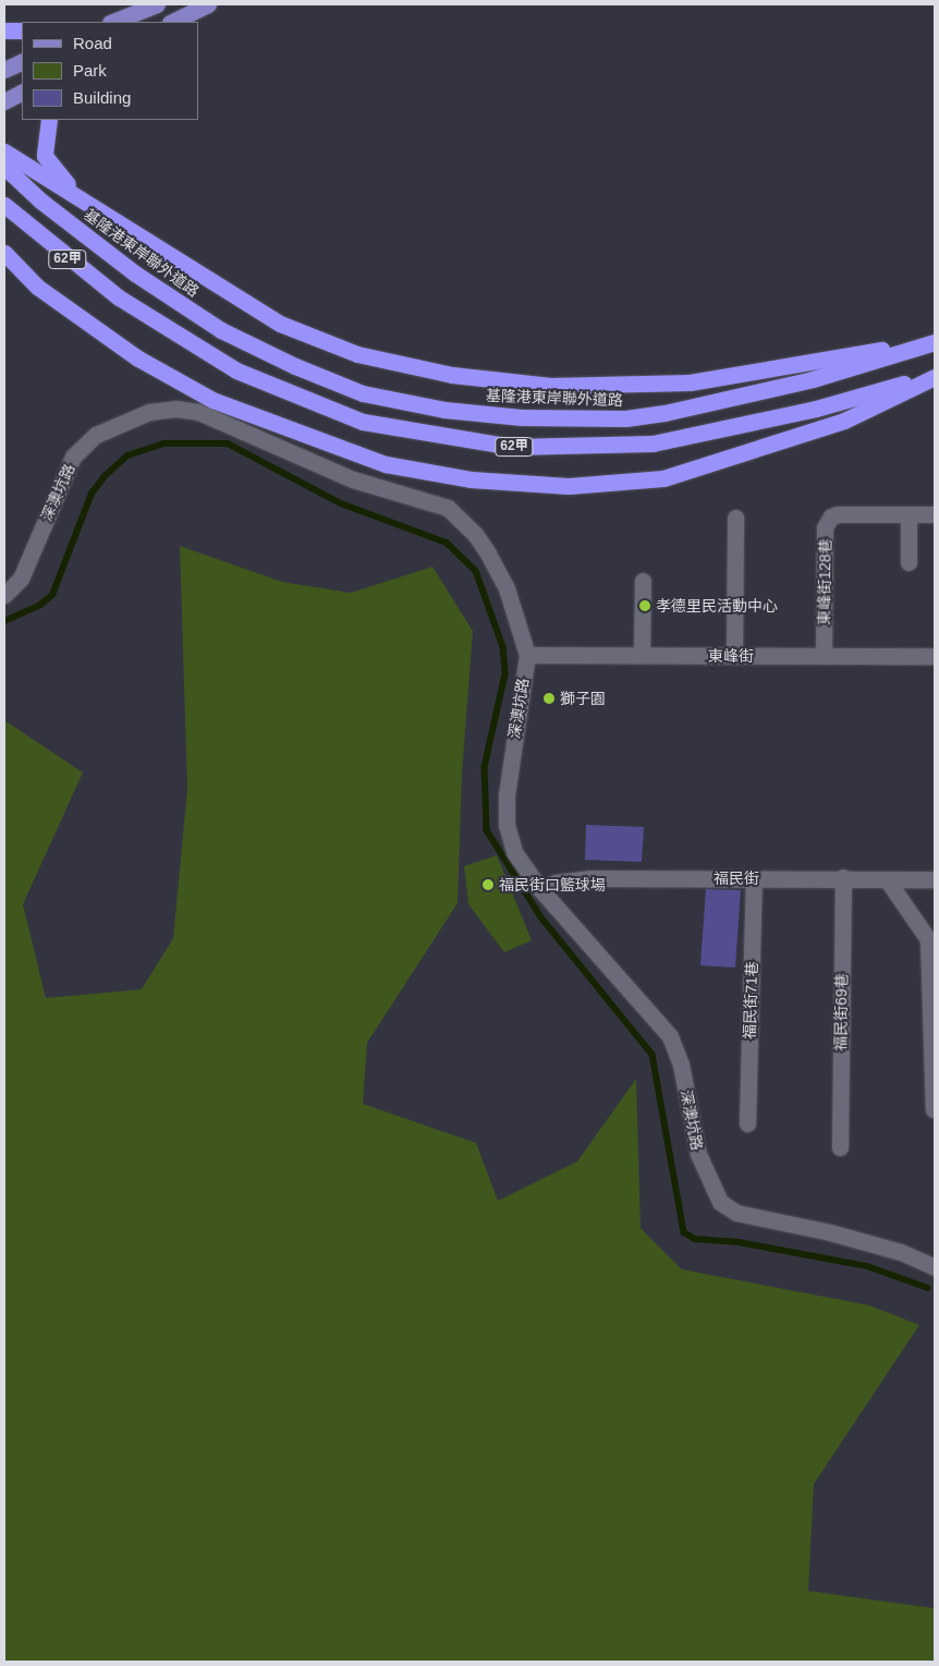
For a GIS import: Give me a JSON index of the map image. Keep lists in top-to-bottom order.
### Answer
{
  "streets": {
    "highway": ["基隆港東岸聯外道路", "62甲"],
    "street": [
      "深澳坑路",
      "東峰街128巷",
      "東峰街",
      "福民街",
      "福民街71巷",
      "福民街69巷"
    ]
  },
  "crossings": [
    ["深澳坑路", "東峰街"],
    ["深澳坑路", "福民街"],
    ["東峰街128巷", "東峰街"],
    ["福民街", "福民街71巷"],
    ["福民街", "福民街69巷"]
  ],
  "places": ["孝德里民活動中心", "獅子園", "福民街口籃球場"],
  "legend": ["Road", "Park", "Building"]
}
